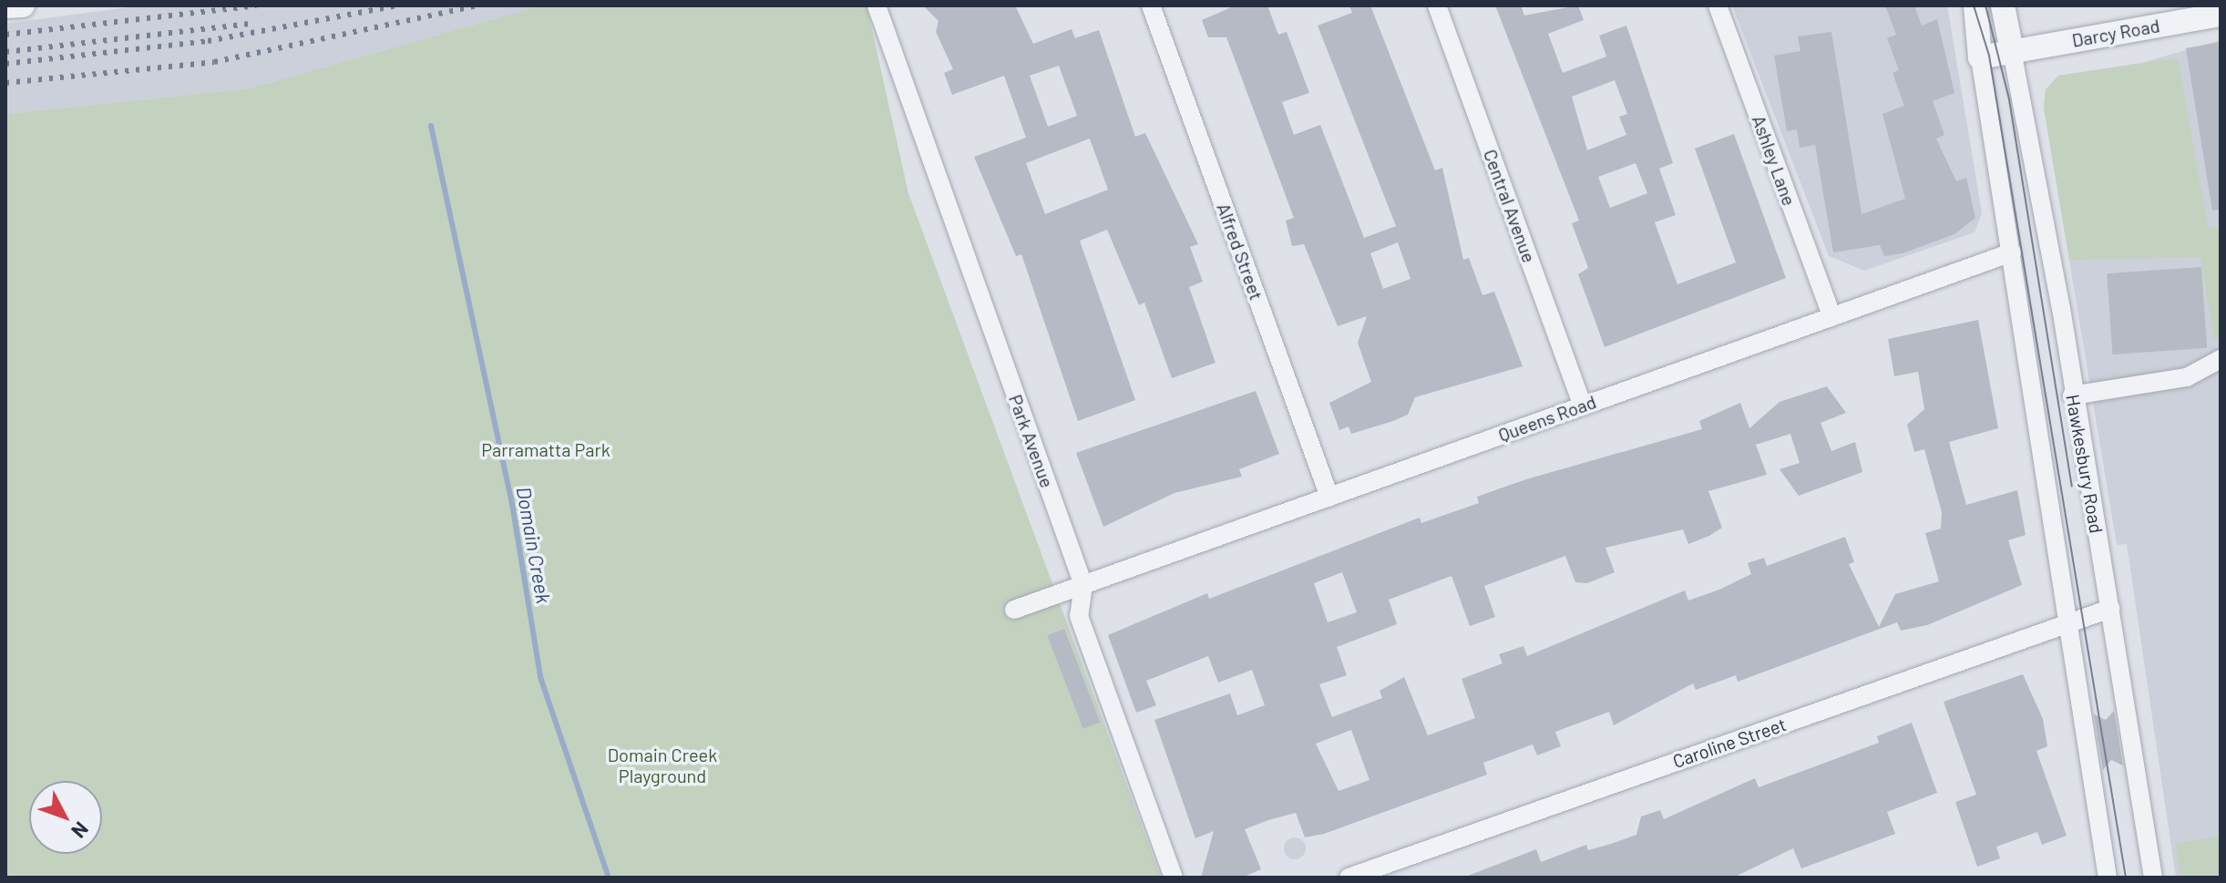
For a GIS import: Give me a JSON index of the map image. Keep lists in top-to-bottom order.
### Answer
{
  "streets": {
    "street": [
      "Darcy Road",
      "Ashley Lane",
      "Central Avenue",
      "Alfred Street",
      "Queens Road",
      "Park Avenue",
      "Hawkesbury Road",
      "Caroline Street"
    ]
  },
  "crossings": [
    ["Darcy Road", "Hawkesbury Road"],
    ["Ashley Lane", "Queens Road"],
    ["Central Avenue", "Queens Road"],
    ["Alfred Street", "Queens Road"],
    ["Queens Road", "Park Avenue"],
    ["Hawkesbury Road", "Caroline Street"]
  ],
  "water": ["Domain Creek"],
  "parks": ["Parramatta Park", "Domain Creek Playground"],
  "north": "bottom right"
}
